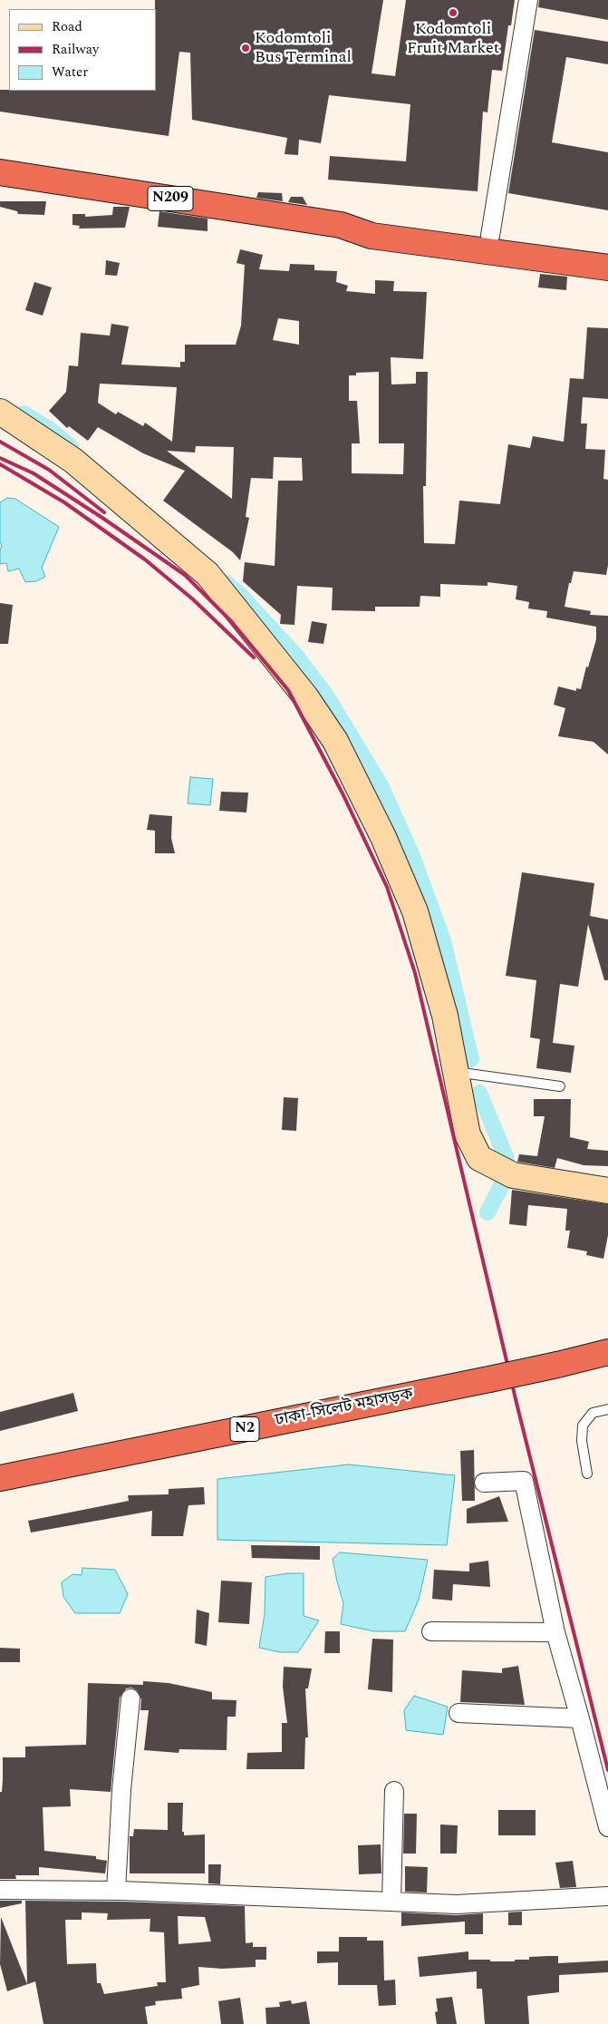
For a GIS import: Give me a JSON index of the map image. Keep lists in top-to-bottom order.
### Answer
{
  "streets": {
    "highway": ["N209", "ঢাকা-সিলেট মহাসড়ক", "N2"]
  },
  "places": ["Kodomtoli Fruit Market", "Kodomtoli Bus Terminal"],
  "legend": ["Road", "Railway", "Water"]
}
